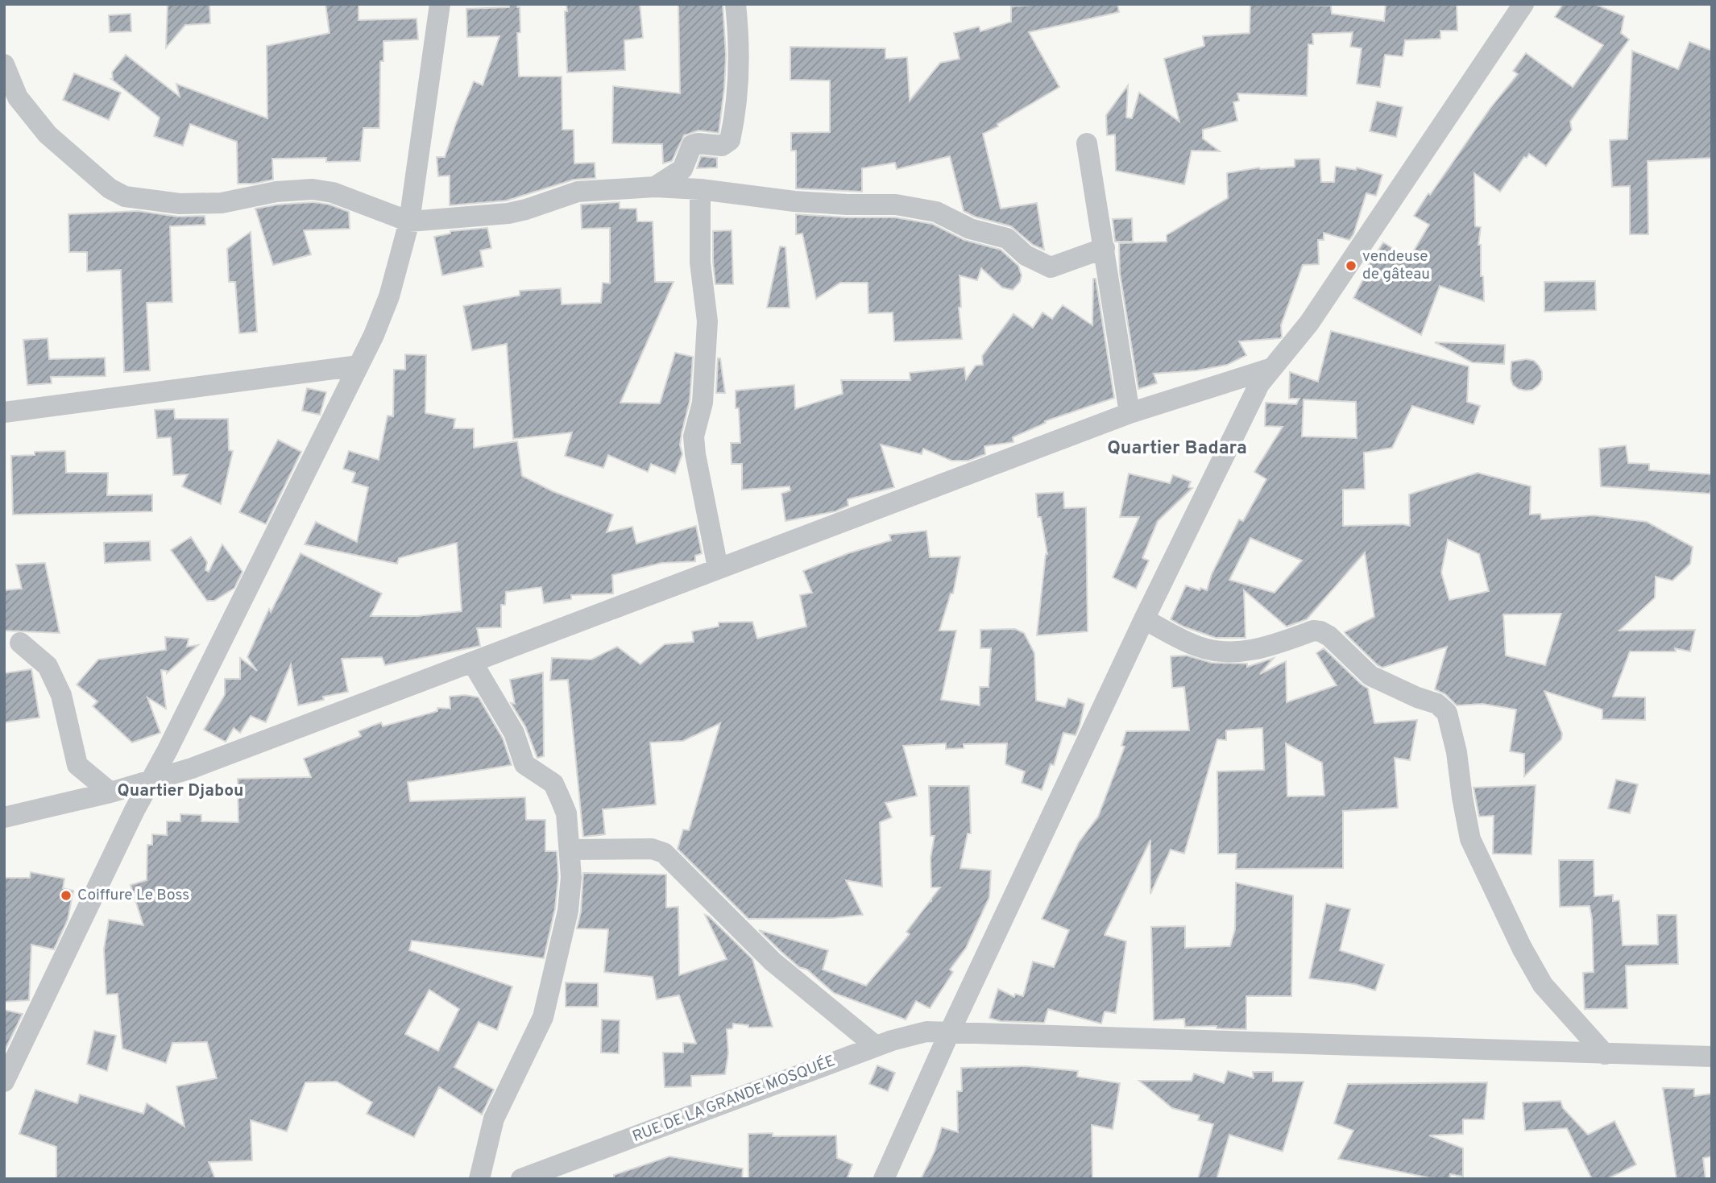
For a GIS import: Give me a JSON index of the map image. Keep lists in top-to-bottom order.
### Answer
{
  "streets": {
    "street": ["RUE DE LA GRANDE MOSQUÉE"]
  },
  "districts": ["Quartier Badara", "Quartier Djabou"],
  "places": ["vendeuse de gâteau", "Coiffure Le Boss"]
}
